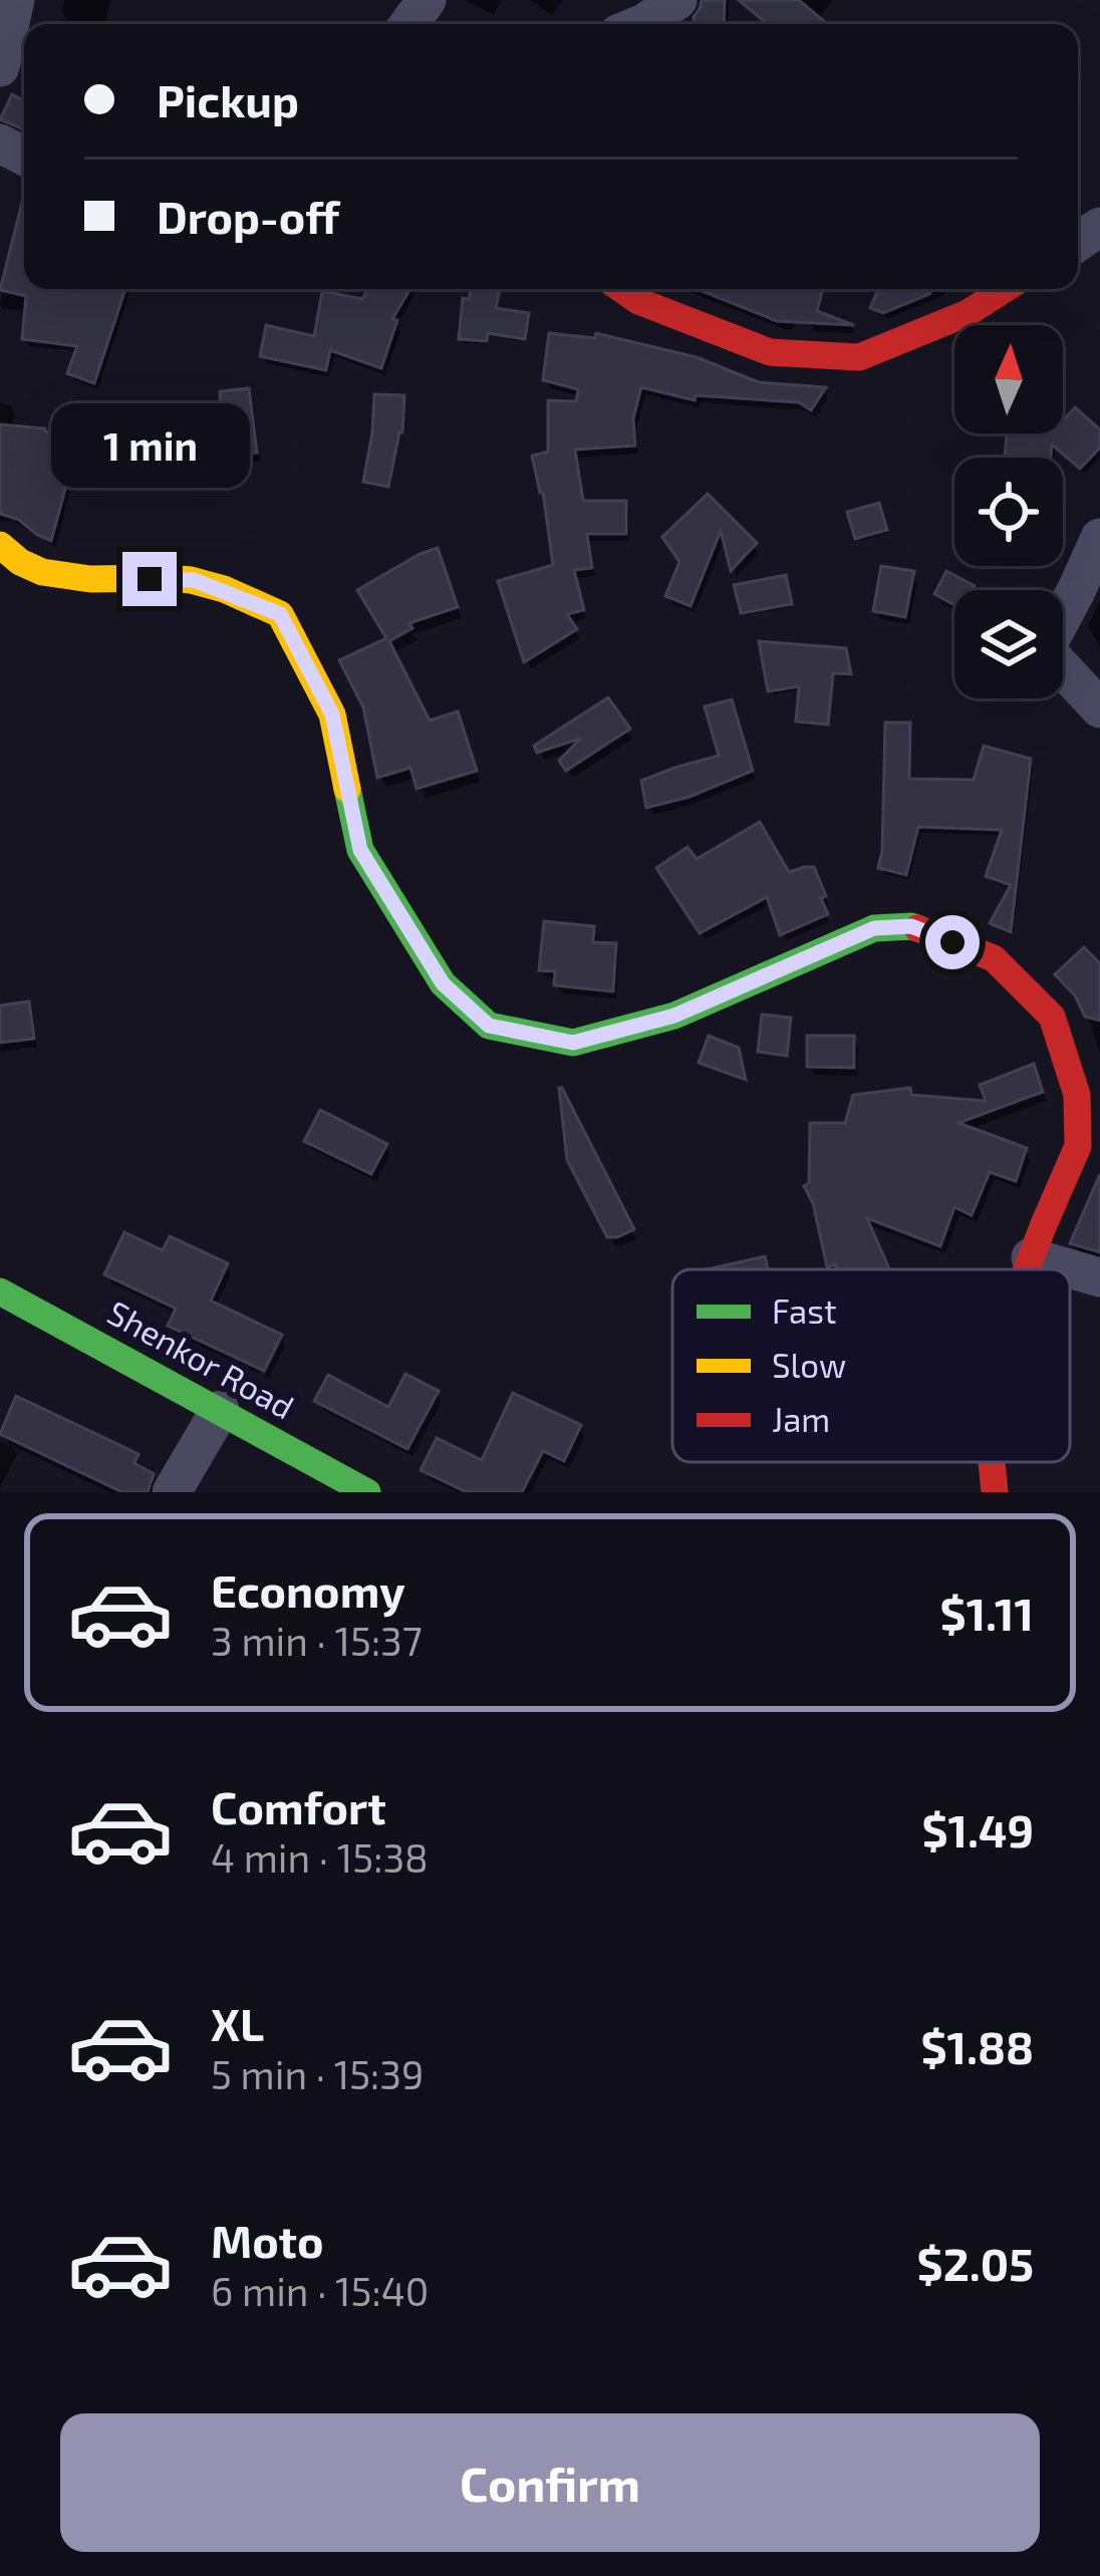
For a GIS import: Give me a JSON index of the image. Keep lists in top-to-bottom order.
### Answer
{
  "streets": {
    "street": ["Shenkor Road"]
  },
  "legend": ["Fast", "Slow", "Jam"],
  "north": "top",
  "page": {
    "banner": ["Pickup", "Drop-off"],
    "bubble": "1 min",
    "list": [
      {
        "name": "Economy",
        "note": "3 min · 15:37",
        "value": "$1.11"
      },
      {
        "name": "Comfort",
        "note": "4 min · 15:38",
        "value": "$1.49"
      },
      {
        "name": "XL",
        "note": "5 min · 15:39",
        "value": "$1.88"
      },
      {
        "name": "Moto",
        "note": "6 min · 15:40",
        "value": "$2.05"
      }
    ],
    "buttons": "Confirm"
  }
}
